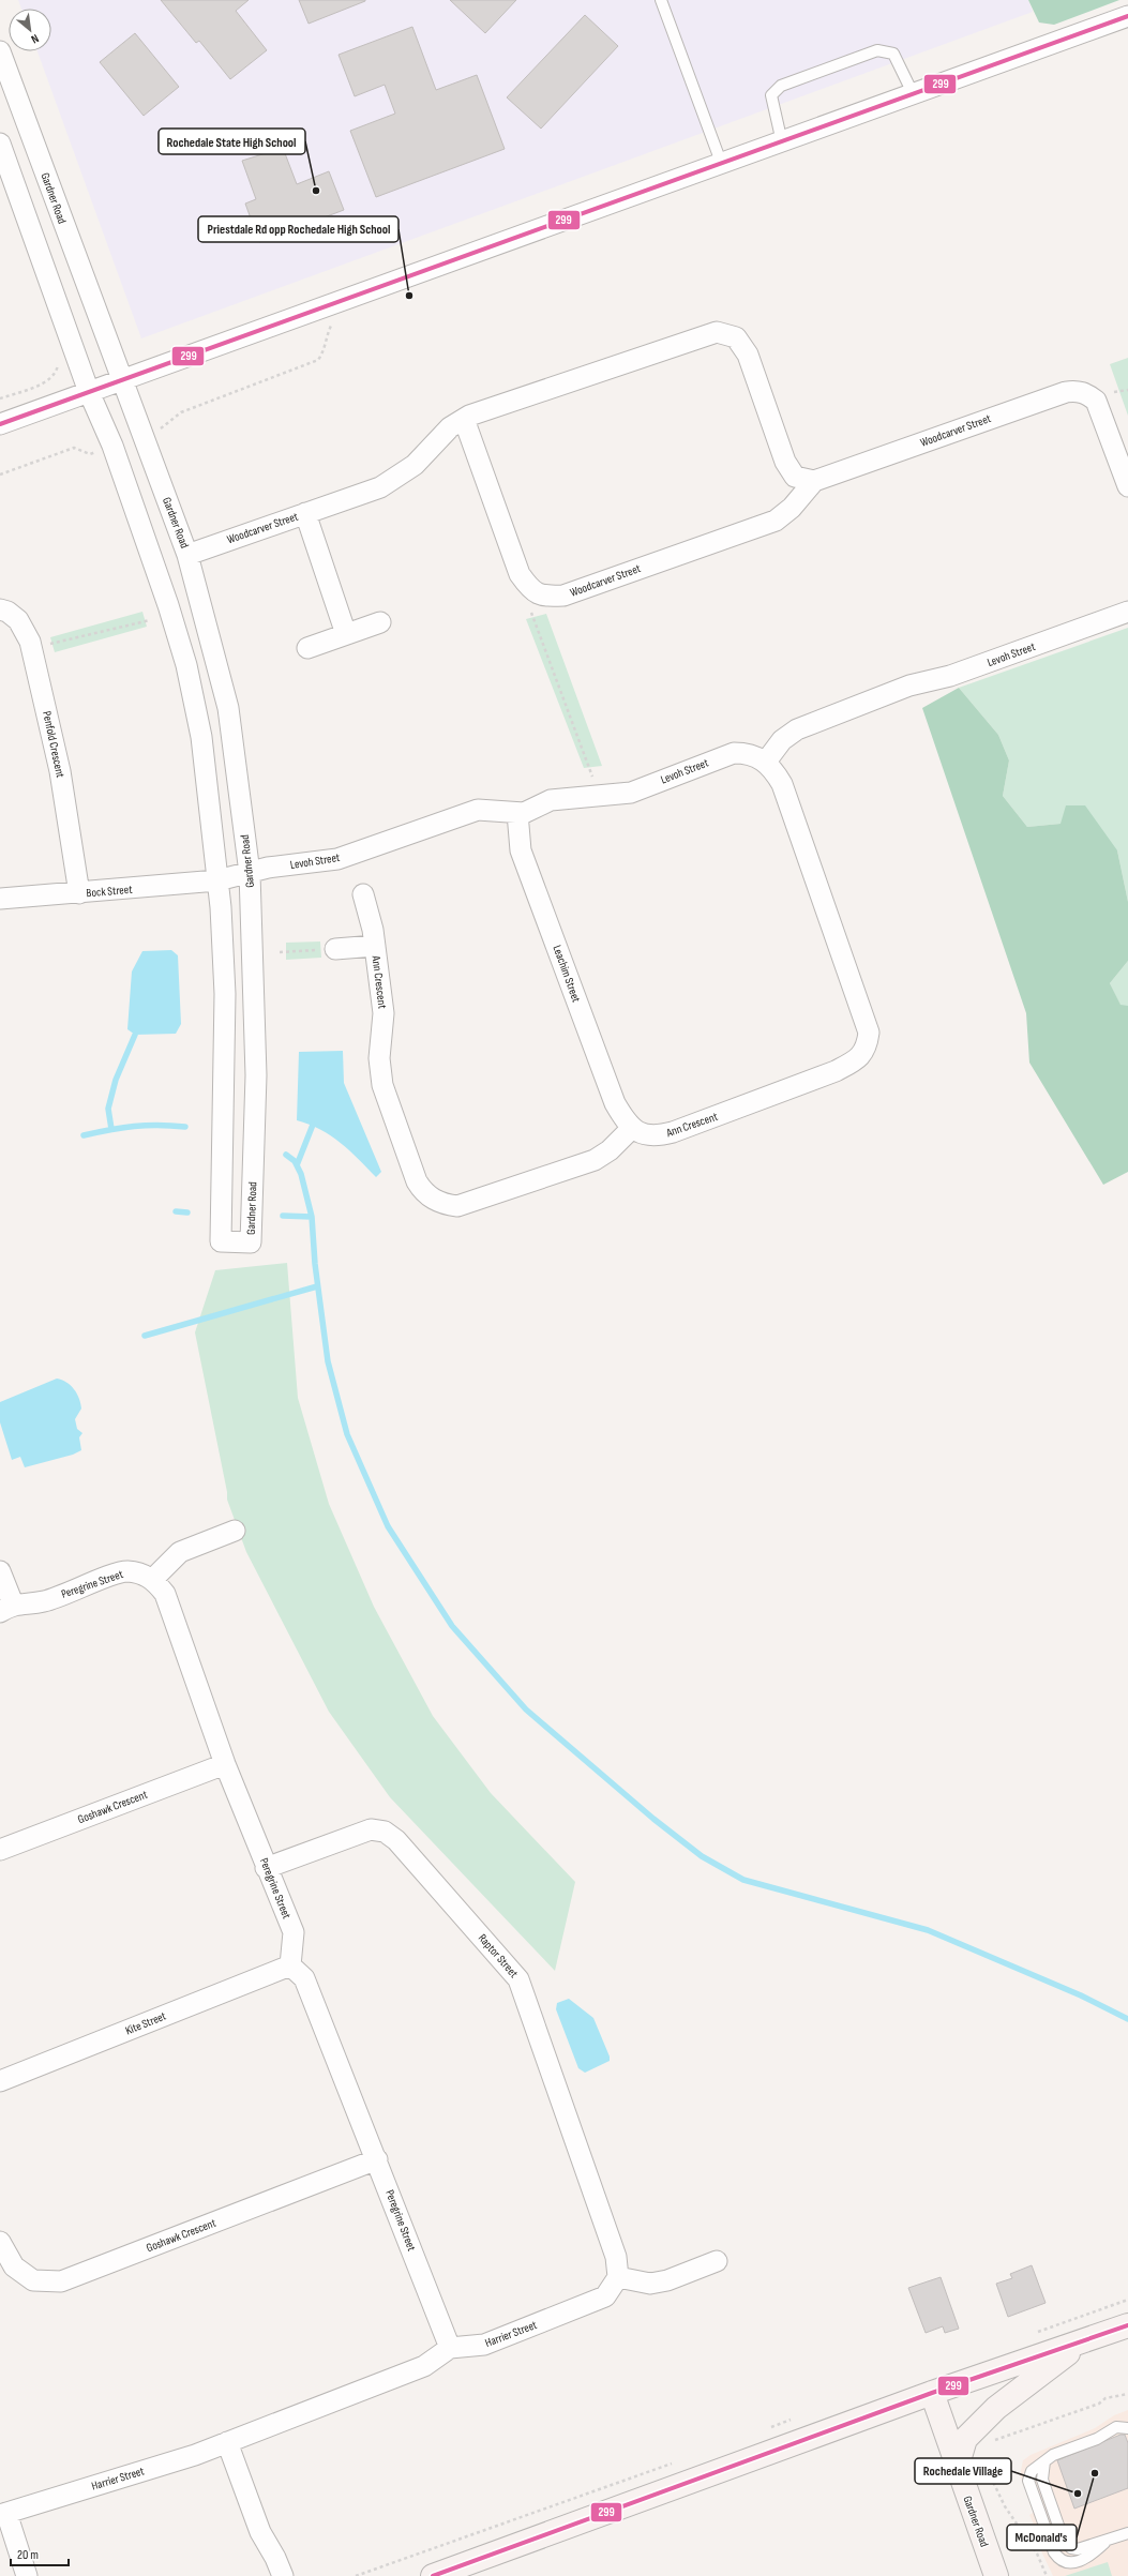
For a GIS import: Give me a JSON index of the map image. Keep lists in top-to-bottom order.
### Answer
{
  "streets": {
    "main road": ["Gardner Road"],
    "street": [
      "Woodcarver Street",
      "Levoh Street",
      "Penfold Crescent",
      "Bock Street",
      "Leachim Street",
      "Ann Crescent",
      "Peregrine Street",
      "Goshawk Crescent",
      "Raptor Street",
      "Kite Street",
      "Harrier Street"
    ]
  },
  "crossings": [
    ["Gardner Road", "Woodcarver Street"],
    ["Gardner Road", "Levoh Street"],
    ["Gardner Road", "Bock Street"],
    ["Levoh Street", "Bock Street"],
    ["Levoh Street", "Leachim Street"],
    ["Levoh Street", "Ann Crescent"],
    ["Penfold Crescent", "Bock Street"],
    ["Leachim Street", "Ann Crescent"],
    ["Peregrine Street", "Goshawk Crescent"],
    ["Peregrine Street", "Raptor Street"],
    ["Peregrine Street", "Kite Street"],
    ["Peregrine Street", "Harrier Street"],
    ["Raptor Street", "Harrier Street"]
  ],
  "places": [
    "Rochedale State High School",
    "Priestdale Rd opp Rochedale High School",
    "McDonald's",
    "Rochedale Village"
  ],
  "lines": ["transit line 299"],
  "scale_bar": "20 m",
  "north": "bottom right"
}
